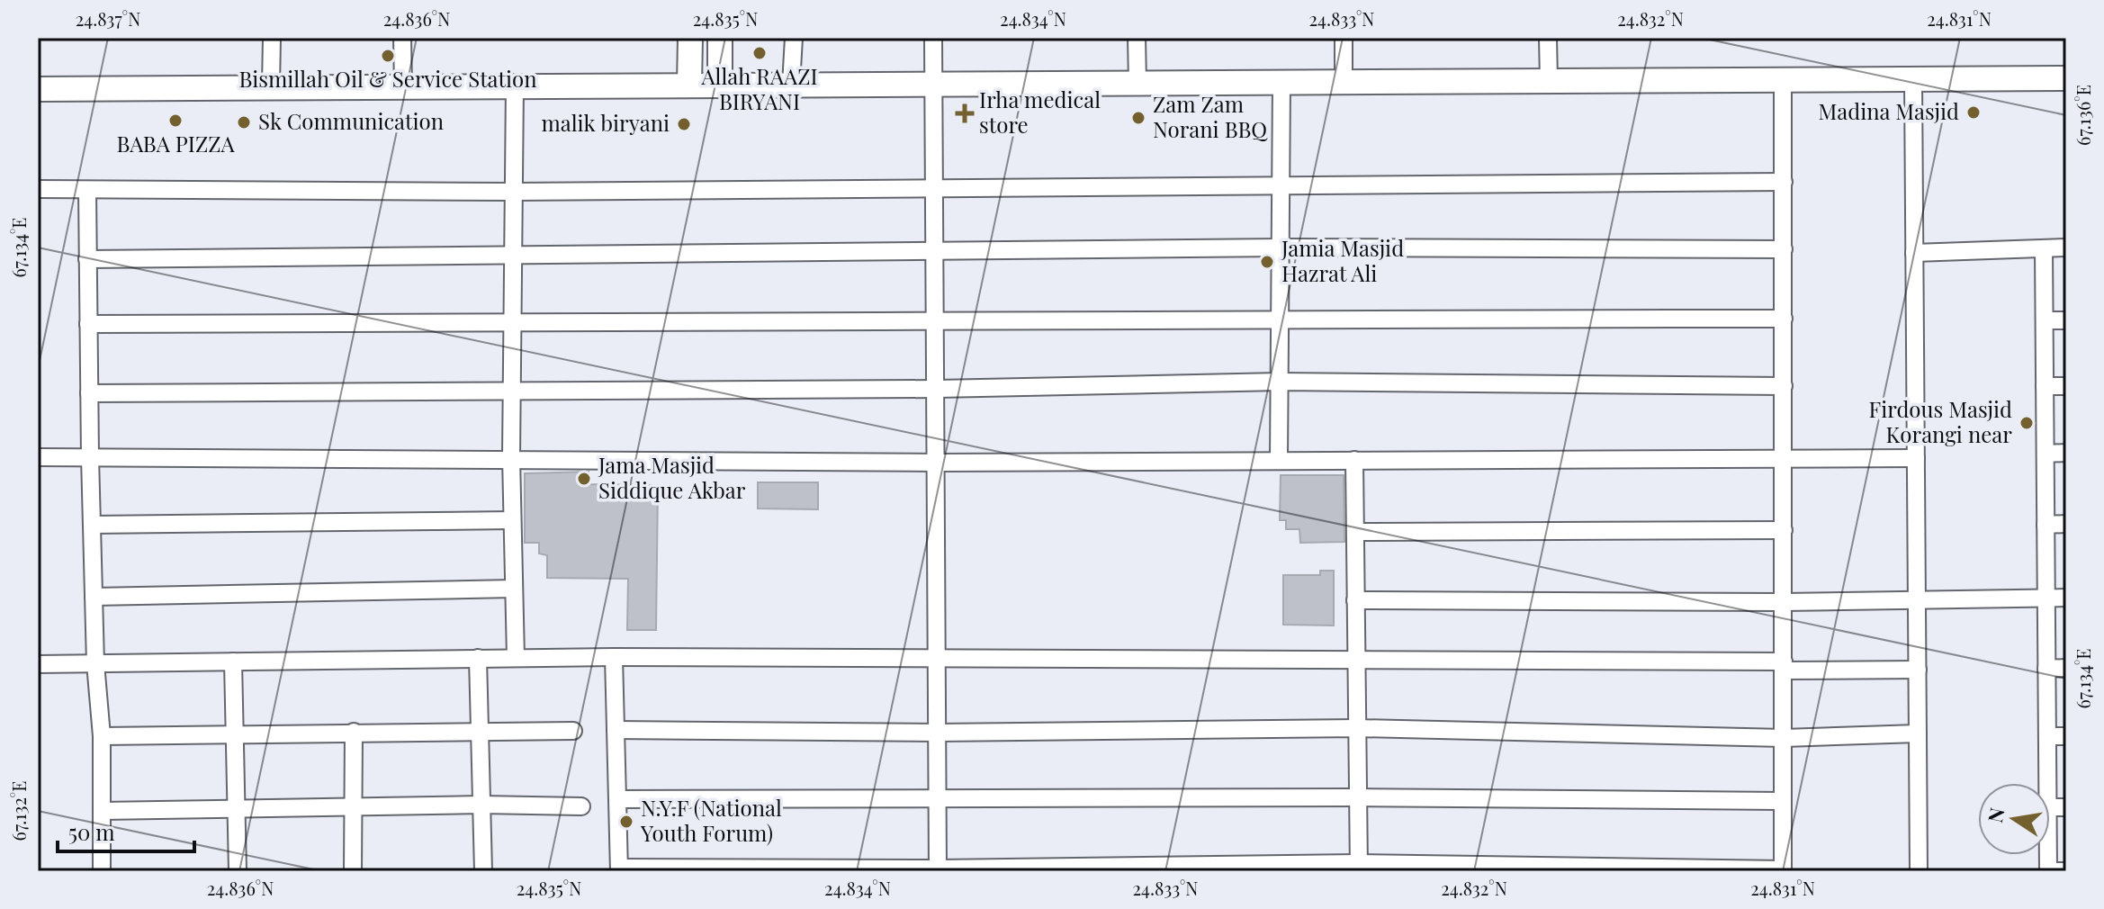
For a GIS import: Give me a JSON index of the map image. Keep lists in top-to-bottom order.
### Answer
{
  "places": {
    "other": [
      "Allah RAAZI BIRYANI",
      "Bismillah Oil & Service Station",
      "Madina Masjid",
      "Zam Zam Norani BBQ",
      "BABA PIZZA",
      "Sk Communication",
      "malik biryani",
      "Jamia Masjid Hazrat Ali",
      "Firdous Masjid Korangi near",
      "Jama Masjid Siddique Akbar",
      "N.Y.F (National Youth Forum)"
    ],
    "health": ["Irha medical store"]
  },
  "scale_bar": "50 m",
  "north": "left",
  "coordinates": [
    "24.837°N",
    "24.836°N",
    "24.835°N",
    "24.834°N",
    "24.833°N",
    "24.832°N",
    "24.831°N",
    "67.136°E",
    "67.134°E",
    "67.132°E"
  ]
}
